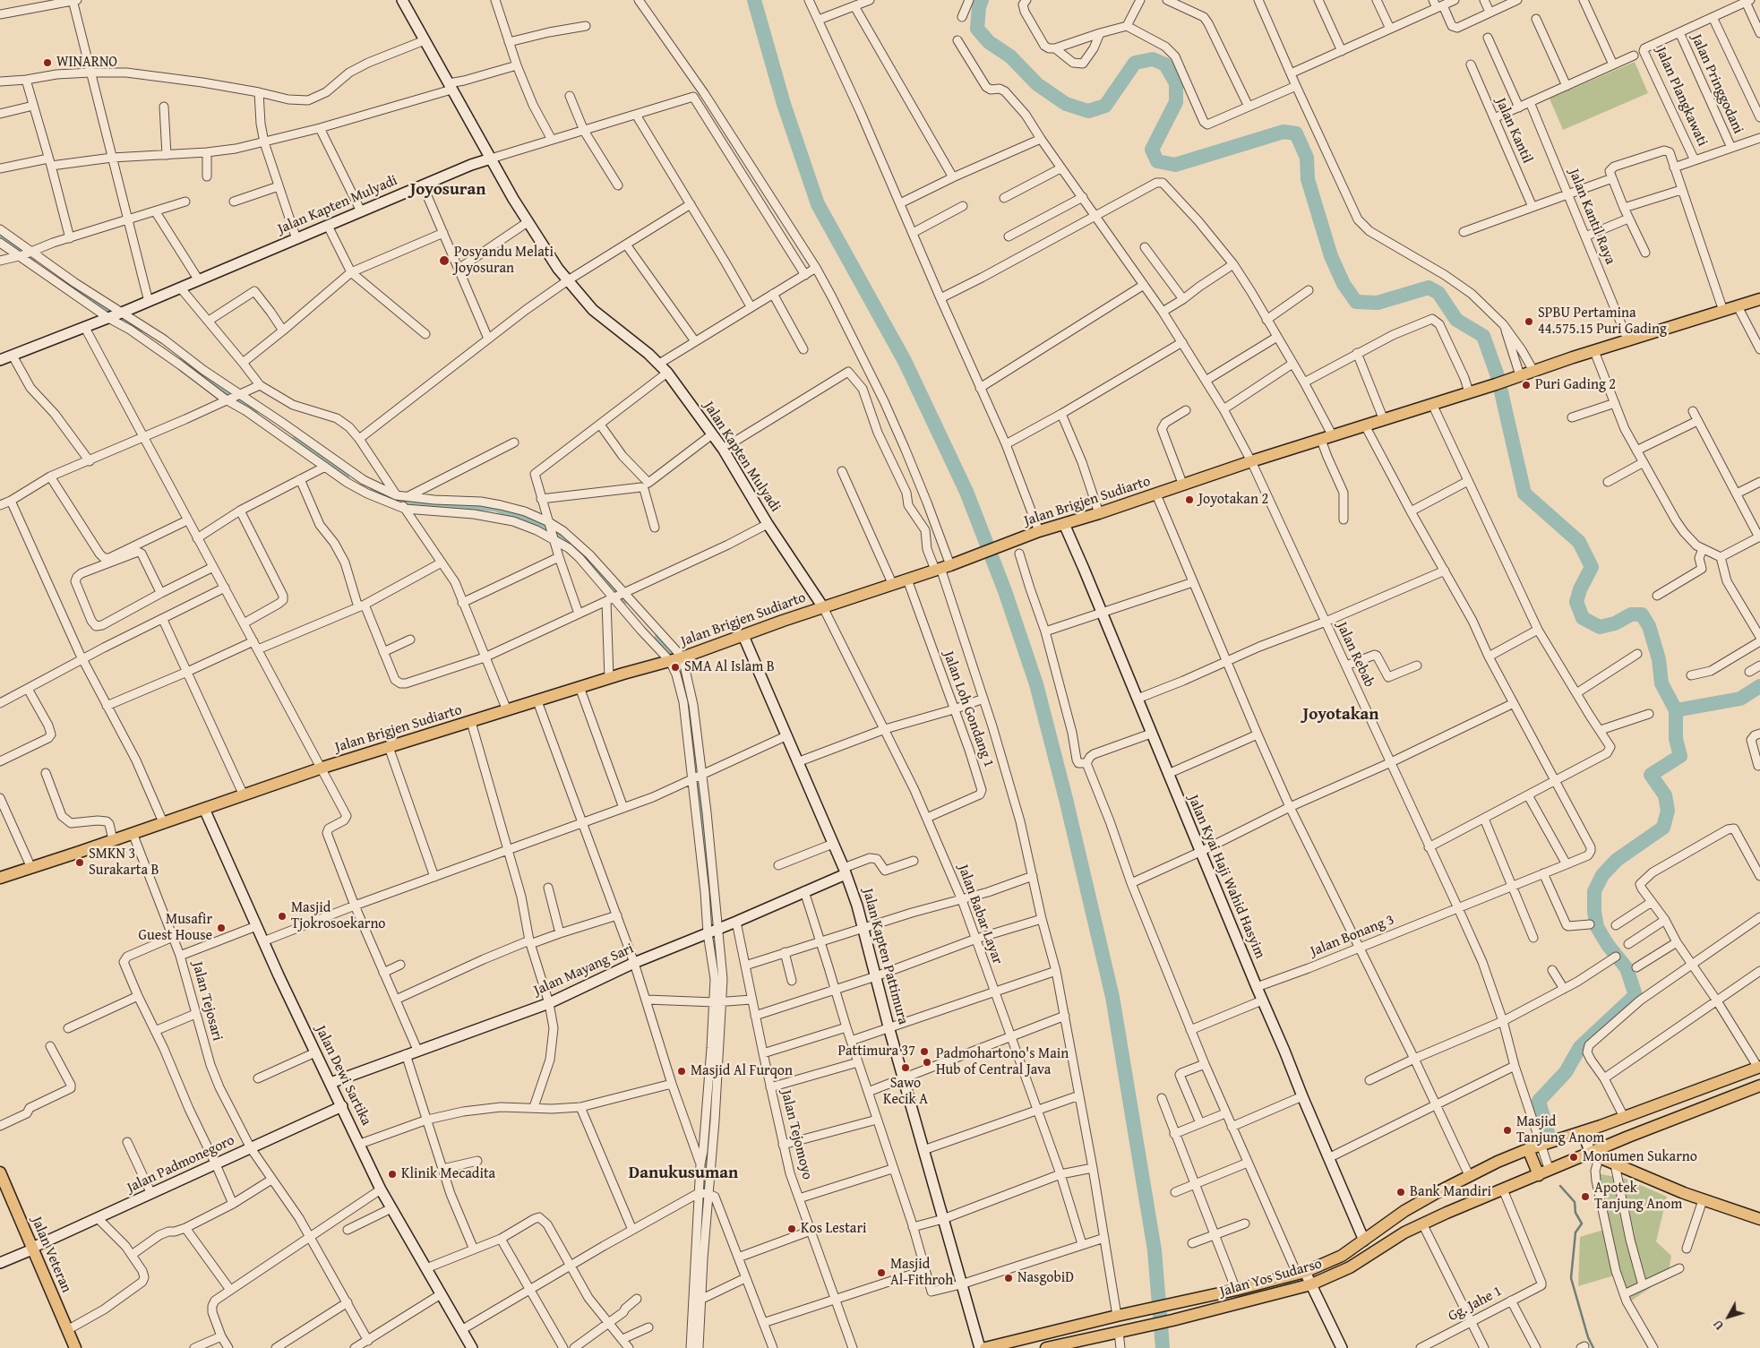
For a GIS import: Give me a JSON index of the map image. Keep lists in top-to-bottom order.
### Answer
{
  "streets": {
    "main road": [
      "Jalan Kapten Mulyadi",
      "Jalan Brigjen Sudiarto",
      "Jalan Kyai Haji Wahid Hasyim",
      "Jalan Kapten Pattimura",
      "Jalan Mayang Sari",
      "Jalan Dewi Sartika",
      "Jalan Padmonegoro",
      "Jalan Veteran",
      "Jalan Yos Sudarso"
    ],
    "street": [
      "Jalan Pringgodani",
      "Jalan Plangkawati",
      "Jalan Kantil",
      "Jalan Kantil Raya",
      "Jalan Rebab",
      "Jalan Loh Gondang 1",
      "Jalan Babar Layar",
      "Jalan Bonang 3",
      "Jalan Tejosari",
      "Jalan Tejomoyo",
      "Gg. Jahe 1"
    ]
  },
  "crossings": [
    ["Jalan Pringgodani", "Jalan Plangkawati"],
    ["Jalan Kapten Mulyadi", "Jalan Brigjen Sudiarto"],
    ["Jalan Kapten Mulyadi", "Jalan Babar Layar"],
    ["Jalan Kantil Raya", "Jalan Brigjen Sudiarto"],
    ["Jalan Brigjen Sudiarto", "Jalan Rebab"],
    ["Jalan Brigjen Sudiarto", "Jalan Loh Gondang 1"],
    ["Jalan Brigjen Sudiarto", "Jalan Kyai Haji Wahid Hasyim"],
    ["Jalan Brigjen Sudiarto", "Jalan Babar Layar"],
    ["Jalan Brigjen Sudiarto", "Jalan Kapten Pattimura"],
    ["Jalan Brigjen Sudiarto", "Jalan Tejosari"],
    ["Jalan Brigjen Sudiarto", "Jalan Dewi Sartika"],
    ["Jalan Rebab", "Jalan Bonang 3"],
    ["Jalan Rebab", "Jalan Yos Sudarso"],
    ["Jalan Loh Gondang 1", "Jalan Babar Layar"],
    ["Jalan Kyai Haji Wahid Hasyim", "Jalan Bonang 3"],
    ["Jalan Kapten Pattimura", "Jalan Mayang Sari"],
    ["Jalan Mayang Sari", "Jalan Dewi Sartika"],
    ["Jalan Mayang Sari", "Jalan Tejomoyo"],
    ["Jalan Tejosari", "Jalan Padmonegoro"],
    ["Jalan Dewi Sartika", "Jalan Padmonegoro"],
    ["Jalan Padmonegoro", "Jalan Veteran"],
    ["Jalan Yos Sudarso", "Gg. Jahe 1"]
  ],
  "districts": ["Joyosuran", "Joyotakan", "Danukusuman"],
  "places": [
    "WINARNO",
    "Posyandu Melati Joyosuran",
    "SPBU Pertamina 44.575.15 Puri Gading",
    "Puri Gading 2",
    "Joyotakan 2",
    "SMA Al Islam B",
    "SMKN 3 Surakarta B",
    "Masjid Tjokrosoekarno",
    "Musafir Guest House",
    "Pattimura 37",
    "Padmohartono's Main Hub of Central Java",
    "Sawo Kecik A",
    "Masjid Al Furqon",
    "Masjid Tanjung Anom",
    "Monumen Sukarno",
    "Klinik Mecadita",
    "Bank Mandiri",
    "Apotek Tanjung Anom",
    "Kos Lestari",
    "Masjid Al-Fithroh",
    "NasgobiD"
  ],
  "north": "bottom left"
}
